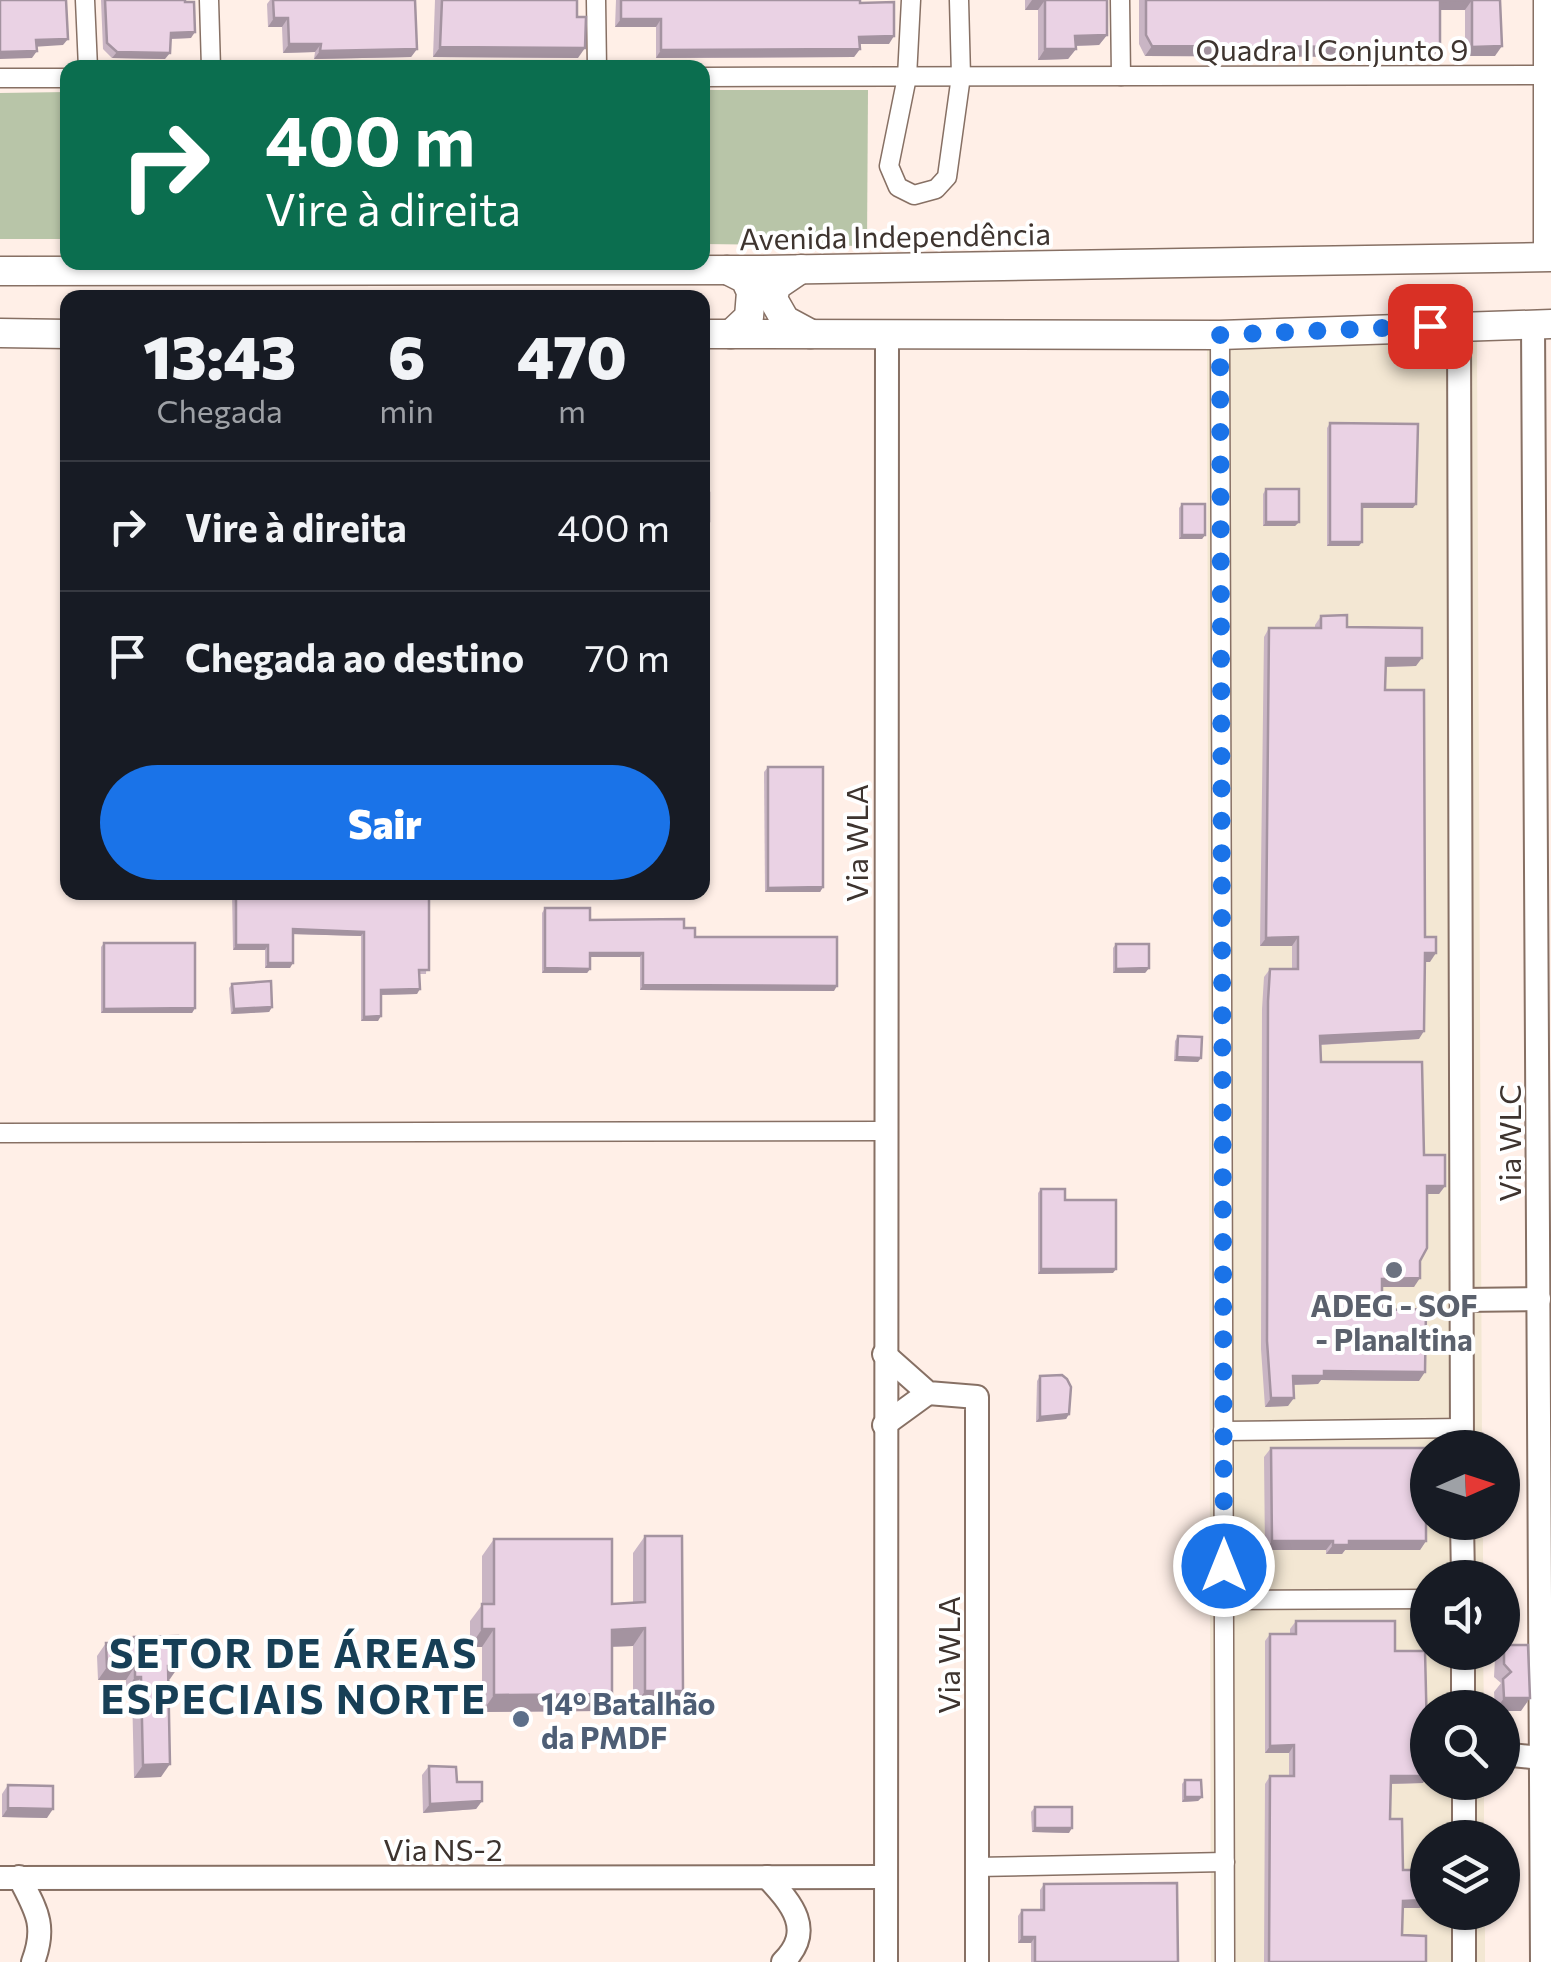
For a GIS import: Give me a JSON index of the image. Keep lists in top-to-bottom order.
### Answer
{
  "streets": {
    "main road": ["Avenida Independência"],
    "street": [
      "Quadra I Conjunto 9",
      "Via WLA",
      "Via WLC",
      "Via NS-2"
    ]
  },
  "crossings": [
    ["Via WLA", "Via NS-2"]
  ],
  "districts": ["SETOR DE ÁREAS ESPECIAIS NORTE"],
  "places": ["ADEG - SOF - Planaltina", "14º Batalhão da PMDF"],
  "north": "right",
  "page": {
    "turn": ["400 m", "Vire à direita"],
    "eta": [
      "13:43",
      "Chegada",
      "6",
      "min",
      "470",
      "m"
    ],
    "list": [
      {
        "name": "Vire à direita",
        "value": "400 m"
      },
      {
        "name": "Chegada ao destino",
        "value": "70 m"
      }
    ],
    "buttons": "Sair"
  }
}
